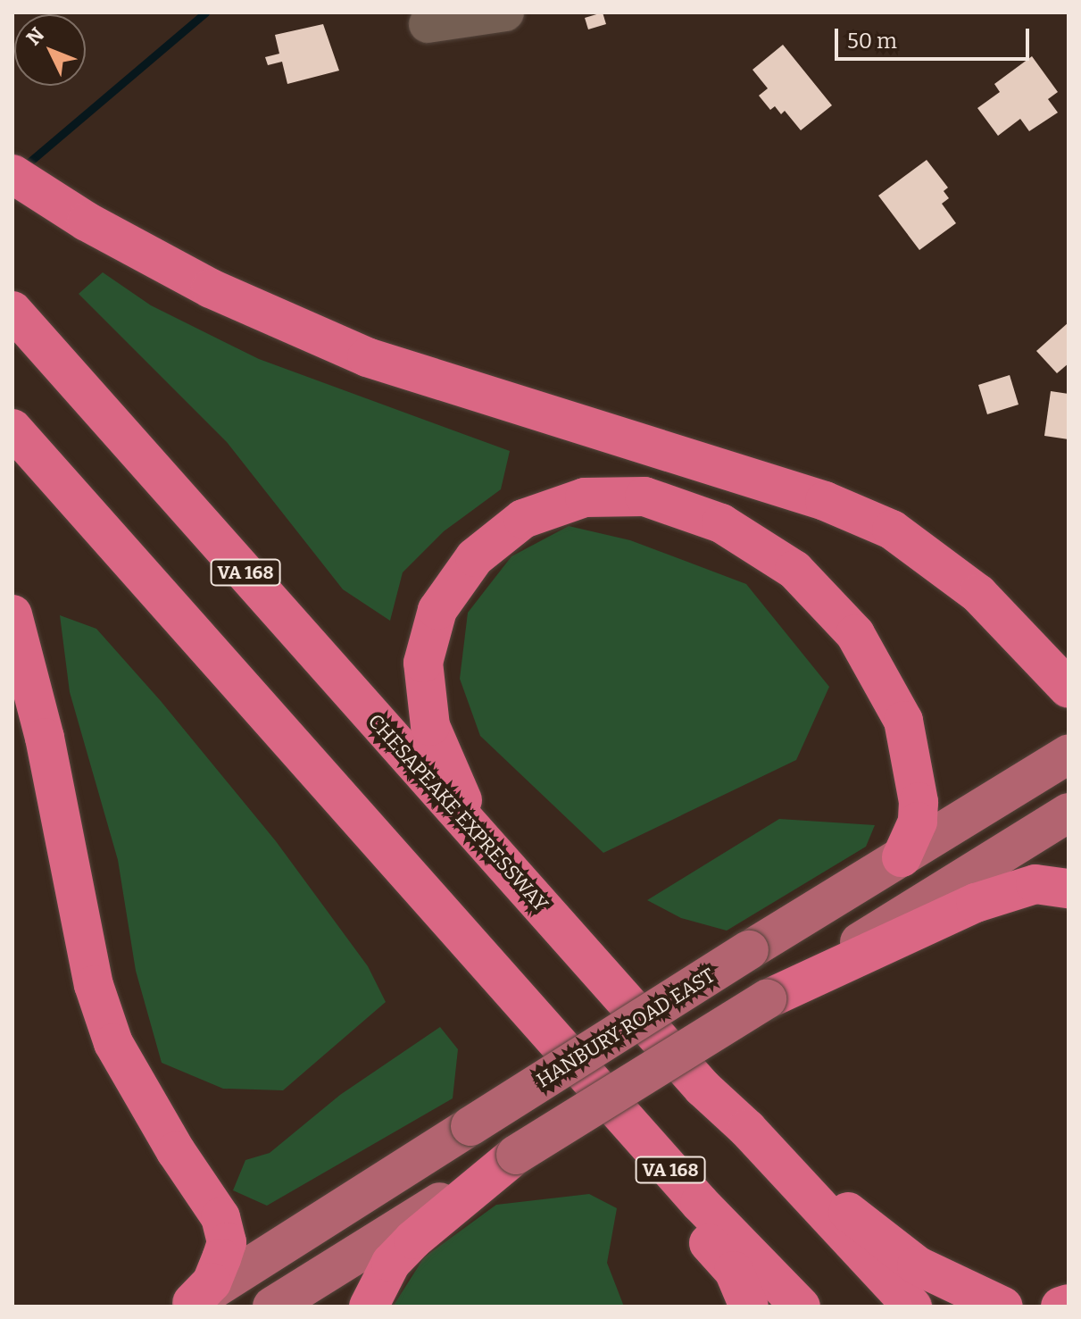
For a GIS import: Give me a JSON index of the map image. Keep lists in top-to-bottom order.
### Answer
{
  "streets": {
    "highway": ["VA 168", "CHESAPEAKE EXPRESSWAY"],
    "main road": ["HANBURY ROAD EAST"]
  },
  "scale_bar": "50 m",
  "north": "top left"
}
